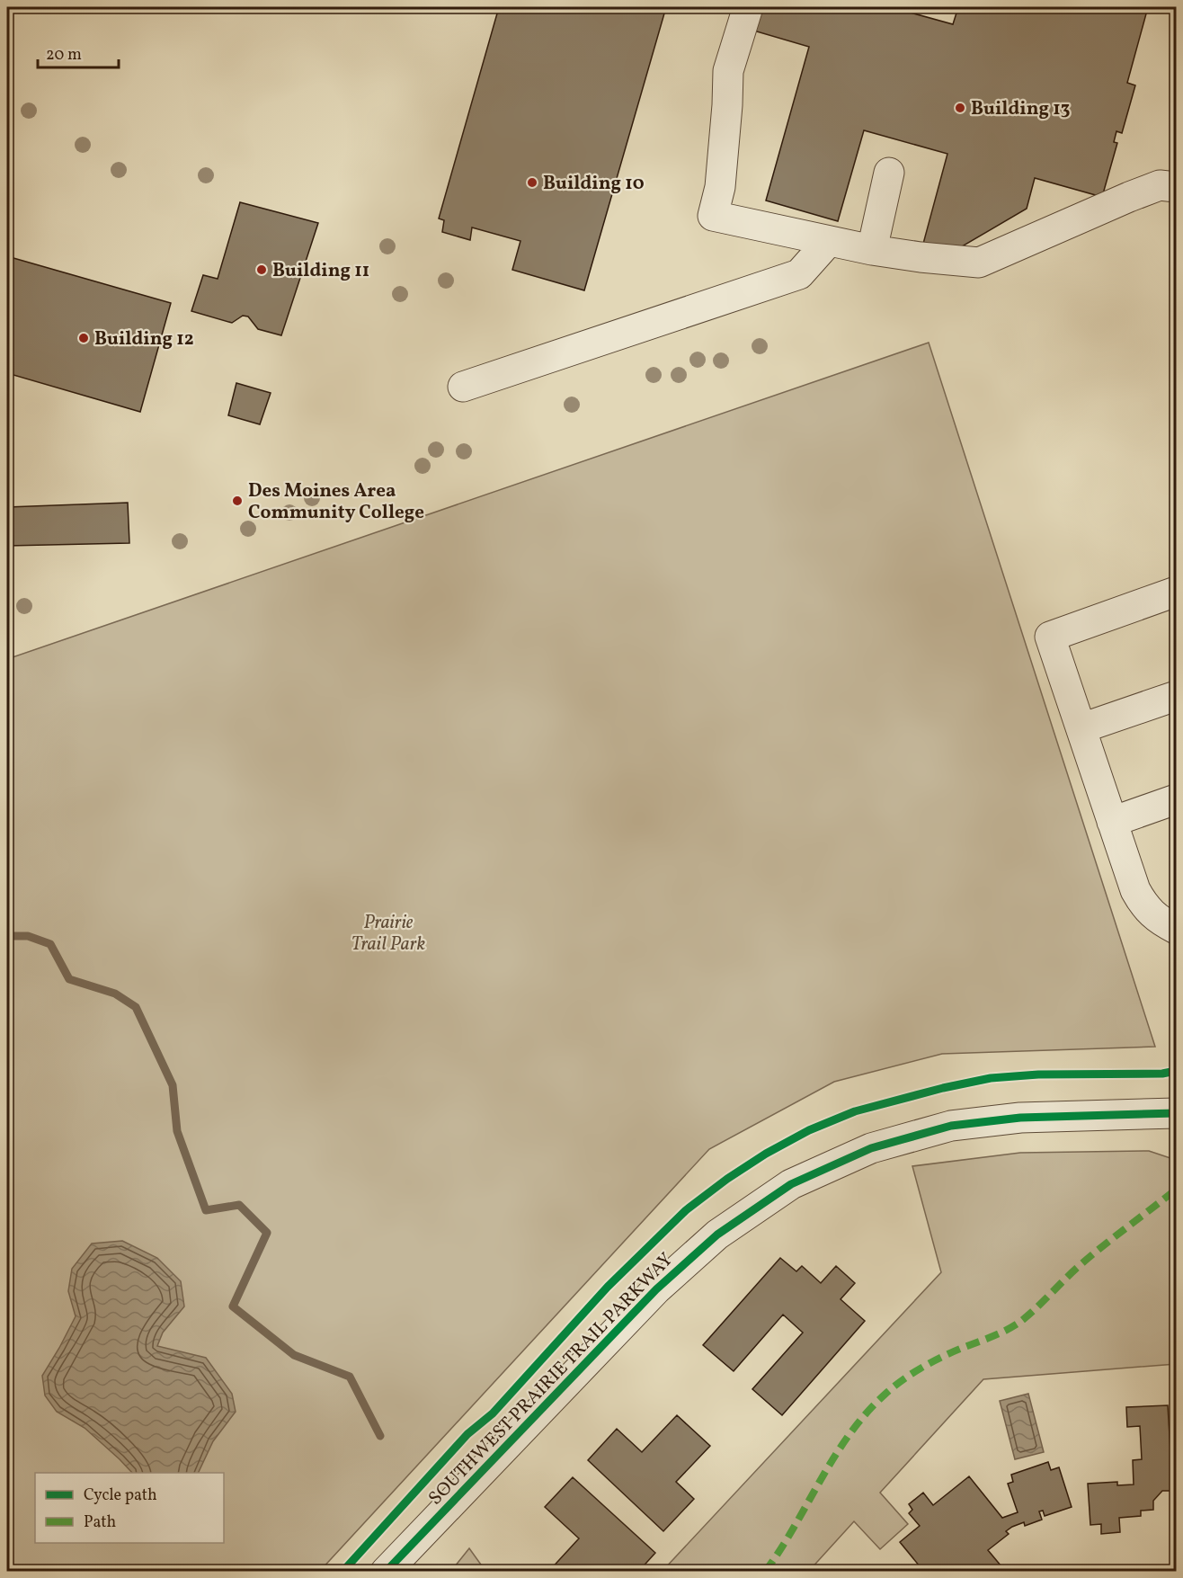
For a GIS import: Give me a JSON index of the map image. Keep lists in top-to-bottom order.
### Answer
{
  "streets": {
    "street": ["SOUTHWEST PRAIRIE TRAIL PARKWAY"]
  },
  "parks": ["Prairie Trail Park"],
  "places": [
    "Building 13",
    "Building 10",
    "Building 11",
    "Building 12",
    "Des Moines Area Community College"
  ],
  "legend": ["Cycle path", "Path"],
  "scale_bar": "20 m"
}
